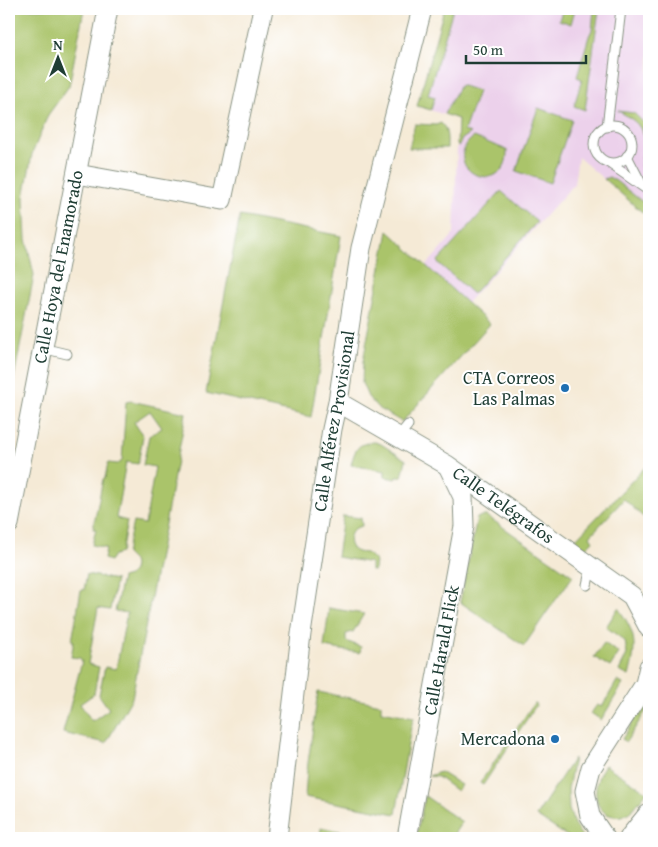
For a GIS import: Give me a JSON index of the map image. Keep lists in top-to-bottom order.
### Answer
{
  "streets": {
    "street": [
      "Calle Hoya del Enamorado",
      "Calle Alférez Provisional",
      "Calle Telégrafos",
      "Calle Harald Flick"
    ]
  },
  "crossings": [
    ["Calle Alférez Provisional", "Calle Telégrafos"],
    ["Calle Telégrafos", "Calle Harald Flick"]
  ],
  "places": ["CTA Correos Las Palmas", "Mercadona"],
  "scale_bar": "50 m",
  "north": "top"
}
